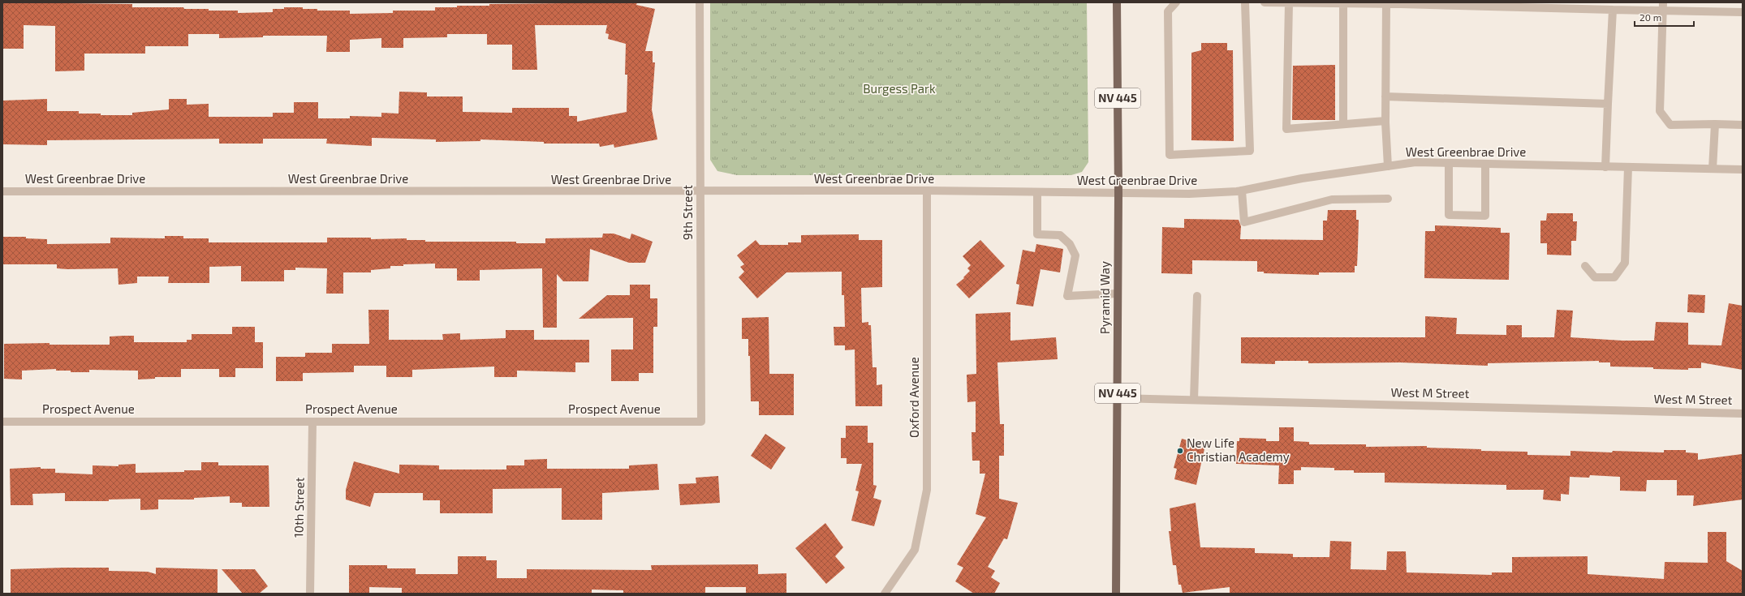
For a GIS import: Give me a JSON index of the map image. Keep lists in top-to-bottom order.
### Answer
{
  "streets": {
    "main road": ["NV 445", "Pyramid Way"],
    "street": [
      "West Greenbrae Drive",
      "9th Street",
      "West M Street",
      "Oxford Avenue",
      "Prospect Avenue",
      "10th Street"
    ]
  },
  "crossings": [
    ["West Greenbrae Drive", "9th Street"],
    ["West Greenbrae Drive", "Pyramid Way"],
    ["West Greenbrae Drive", "Oxford Avenue"],
    ["9th Street", "Prospect Avenue"],
    ["Pyramid Way", "West M Street"],
    ["Prospect Avenue", "10th Street"]
  ],
  "parks": ["Burgess Park"],
  "places": ["New Life Christian Academy"],
  "scale_bar": "20 m"
}
